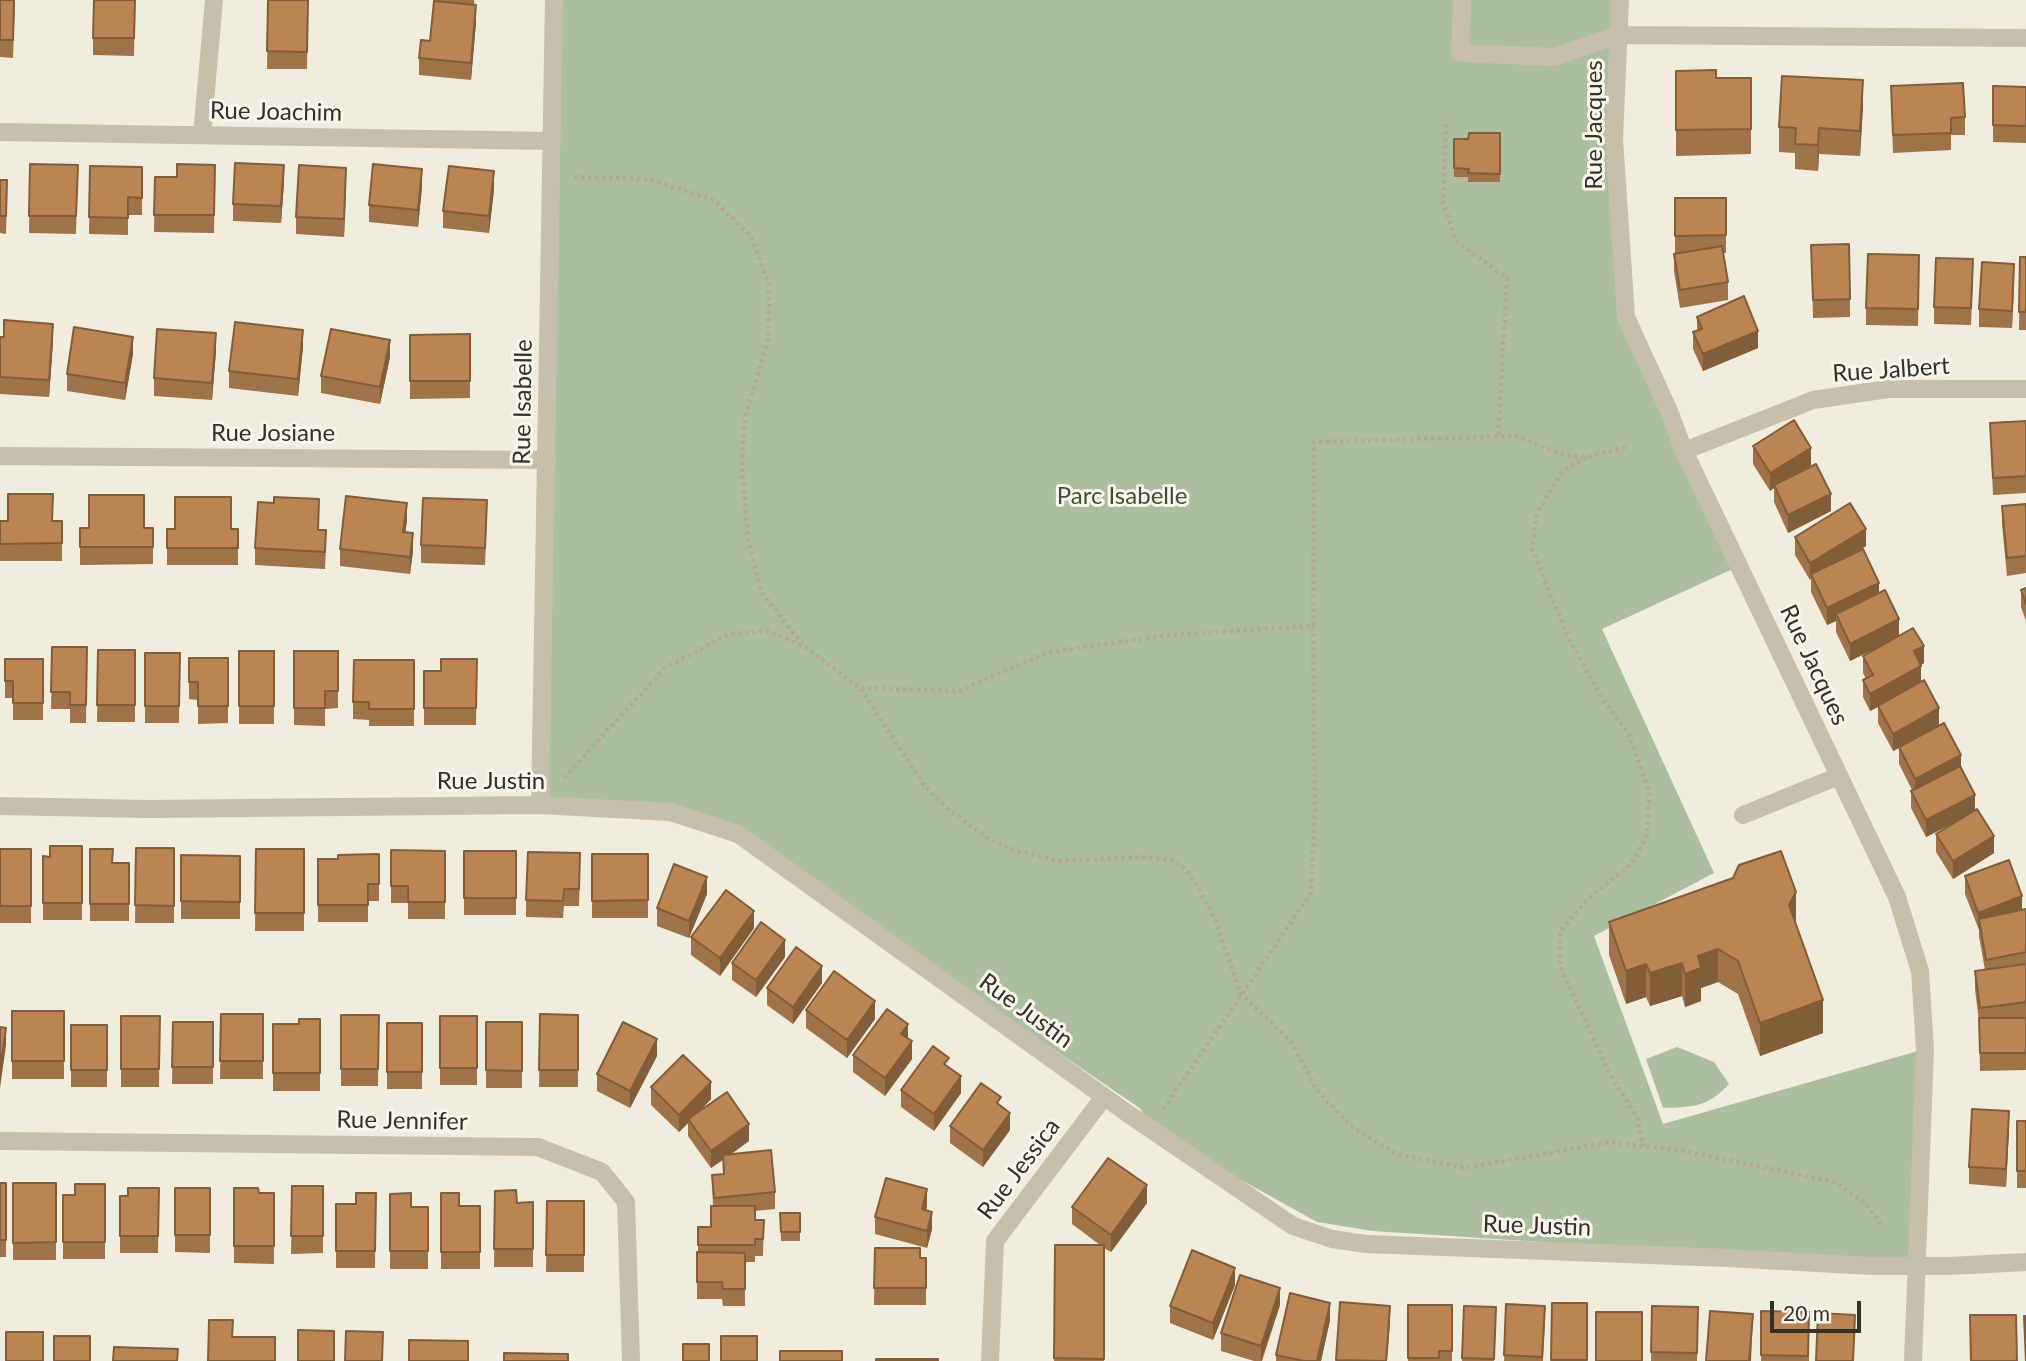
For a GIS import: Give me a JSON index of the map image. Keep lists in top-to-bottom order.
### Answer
{
  "streets": {
    "street": [
      "Rue Joachim",
      "Rue Jacques",
      "Rue Jalbert",
      "Rue Isabelle",
      "Rue Josiane",
      "Rue Justin",
      "Rue Jennifer",
      "Rue Jessica"
    ]
  },
  "crossings": [
    ["Rue Joachim", "Rue Isabelle"],
    ["Rue Jacques", "Rue Jalbert"],
    ["Rue Jacques", "Rue Justin"],
    ["Rue Isabelle", "Rue Josiane"],
    ["Rue Isabelle", "Rue Justin"],
    ["Rue Justin", "Rue Jessica"]
  ],
  "parks": ["Parc Isabelle"],
  "scale_bar": "20 m"
}
